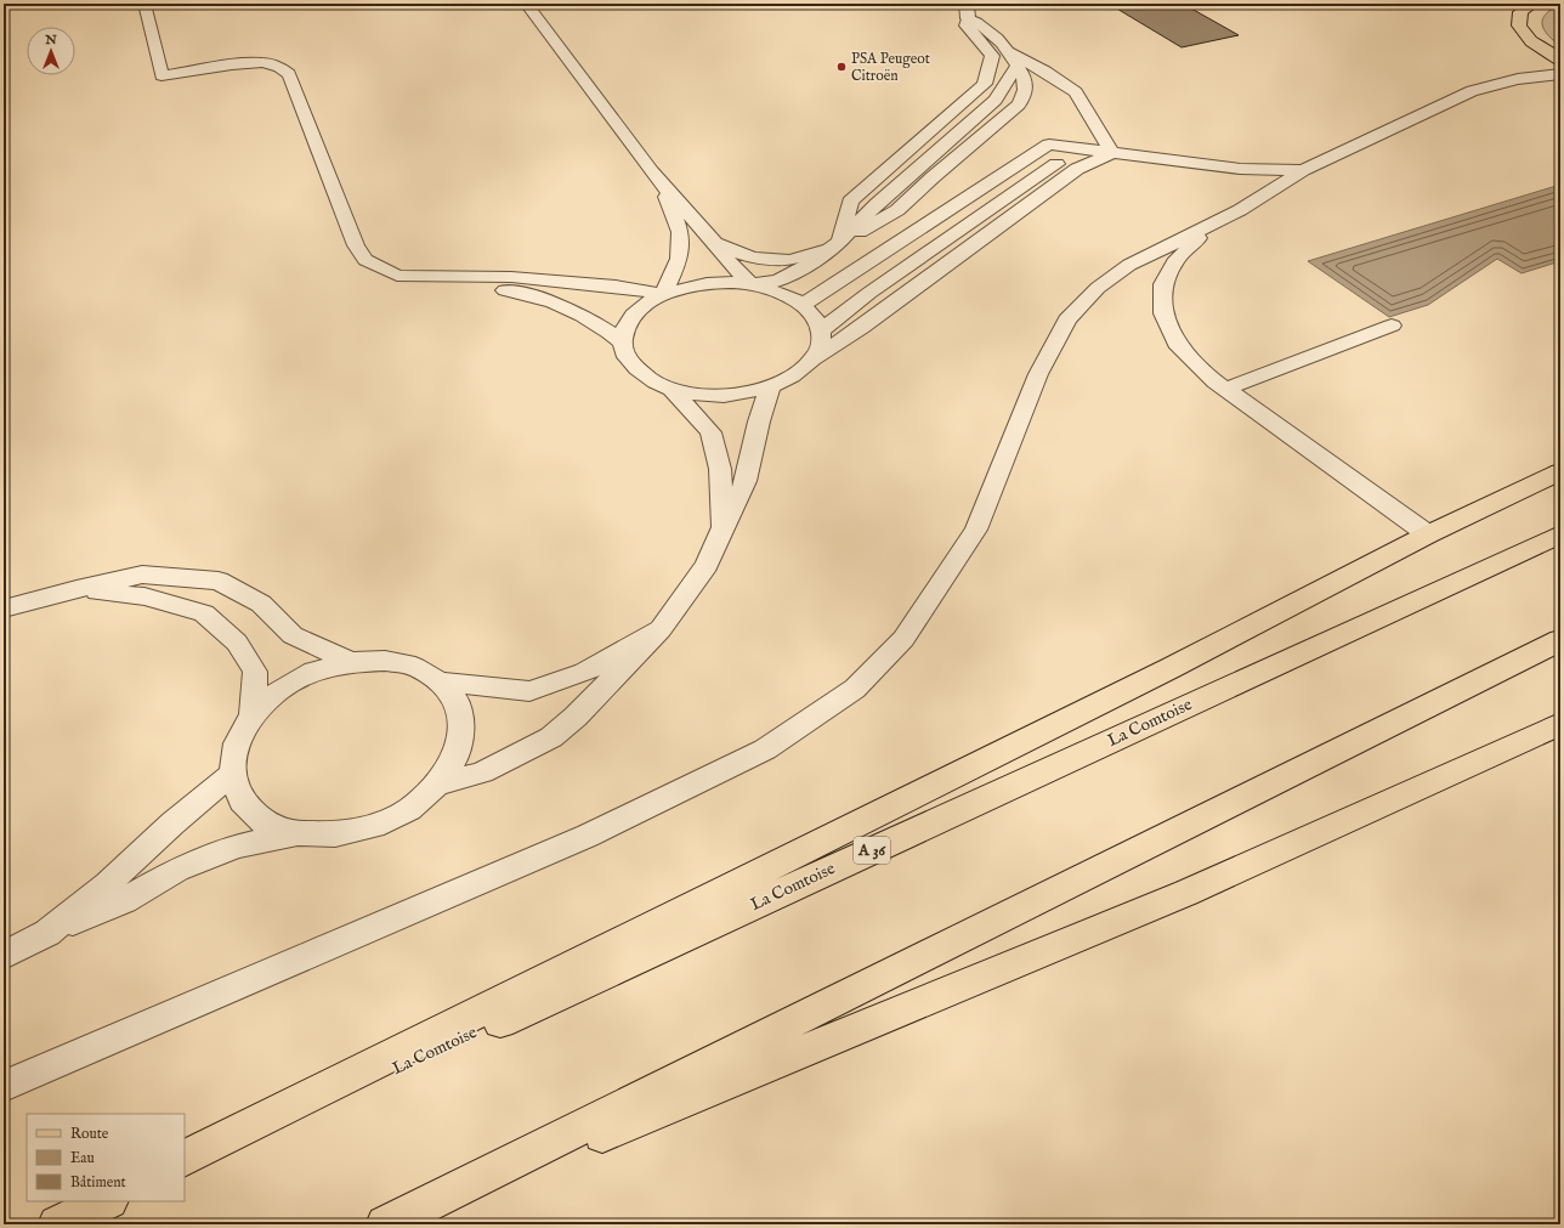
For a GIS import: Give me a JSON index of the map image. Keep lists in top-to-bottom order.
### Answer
{
  "streets": {
    "main road": ["La Comtoise", "A 36"]
  },
  "places": ["PSA Peugeot Citroën"],
  "legend": ["Route", "Eau", "Bâtiment"],
  "north": "top"
}
